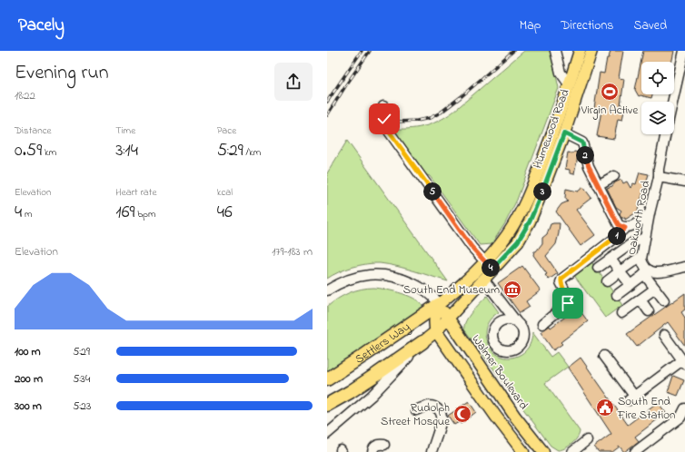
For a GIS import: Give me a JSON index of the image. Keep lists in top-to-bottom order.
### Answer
{
  "streets": {
    "highway": ["Settlers Way"],
    "main road": ["Humewood Road", "Walmer Boulevard"],
    "street": ["Oakworth Road"]
  },
  "crossings": [
    ["Humewood Road", "Settlers Way"],
    ["Humewood Road", "Walmer Boulevard"],
    ["Settlers Way", "Walmer Boulevard"]
  ],
  "places": {
    "sports": ["Virgin Active"],
    "museum": ["South End Museum"],
    "public building": ["South End Fire Station"],
    "mosque": ["Rudolph Street Mosque"]
  },
  "page": {
    "header": "Pacely",
    "nav": ["Map", "Directions", "Saved"],
    "heading": ["Evening run", "18:22"],
    "stats": [
      ["Distance", "0.59 km"],
      ["Time", "3:14"],
      ["Pace", "5:29 /km"],
      ["Elevation", "4 m"],
      ["Heart rate", "169 bpm"],
      ["kcal", "46"]
    ],
    "pins": [
      "2",
      "3",
      "5",
      "1",
      "4"
    ],
    "chart": ["Elevation", "179–183 m"],
    "list": [
      {
        "name": "100 m",
        "note": "5:29"
      },
      {
        "name": "200 m",
        "note": "5:34"
      },
      {
        "name": "300 m",
        "note": "5:23"
      }
    ]
  }
}
